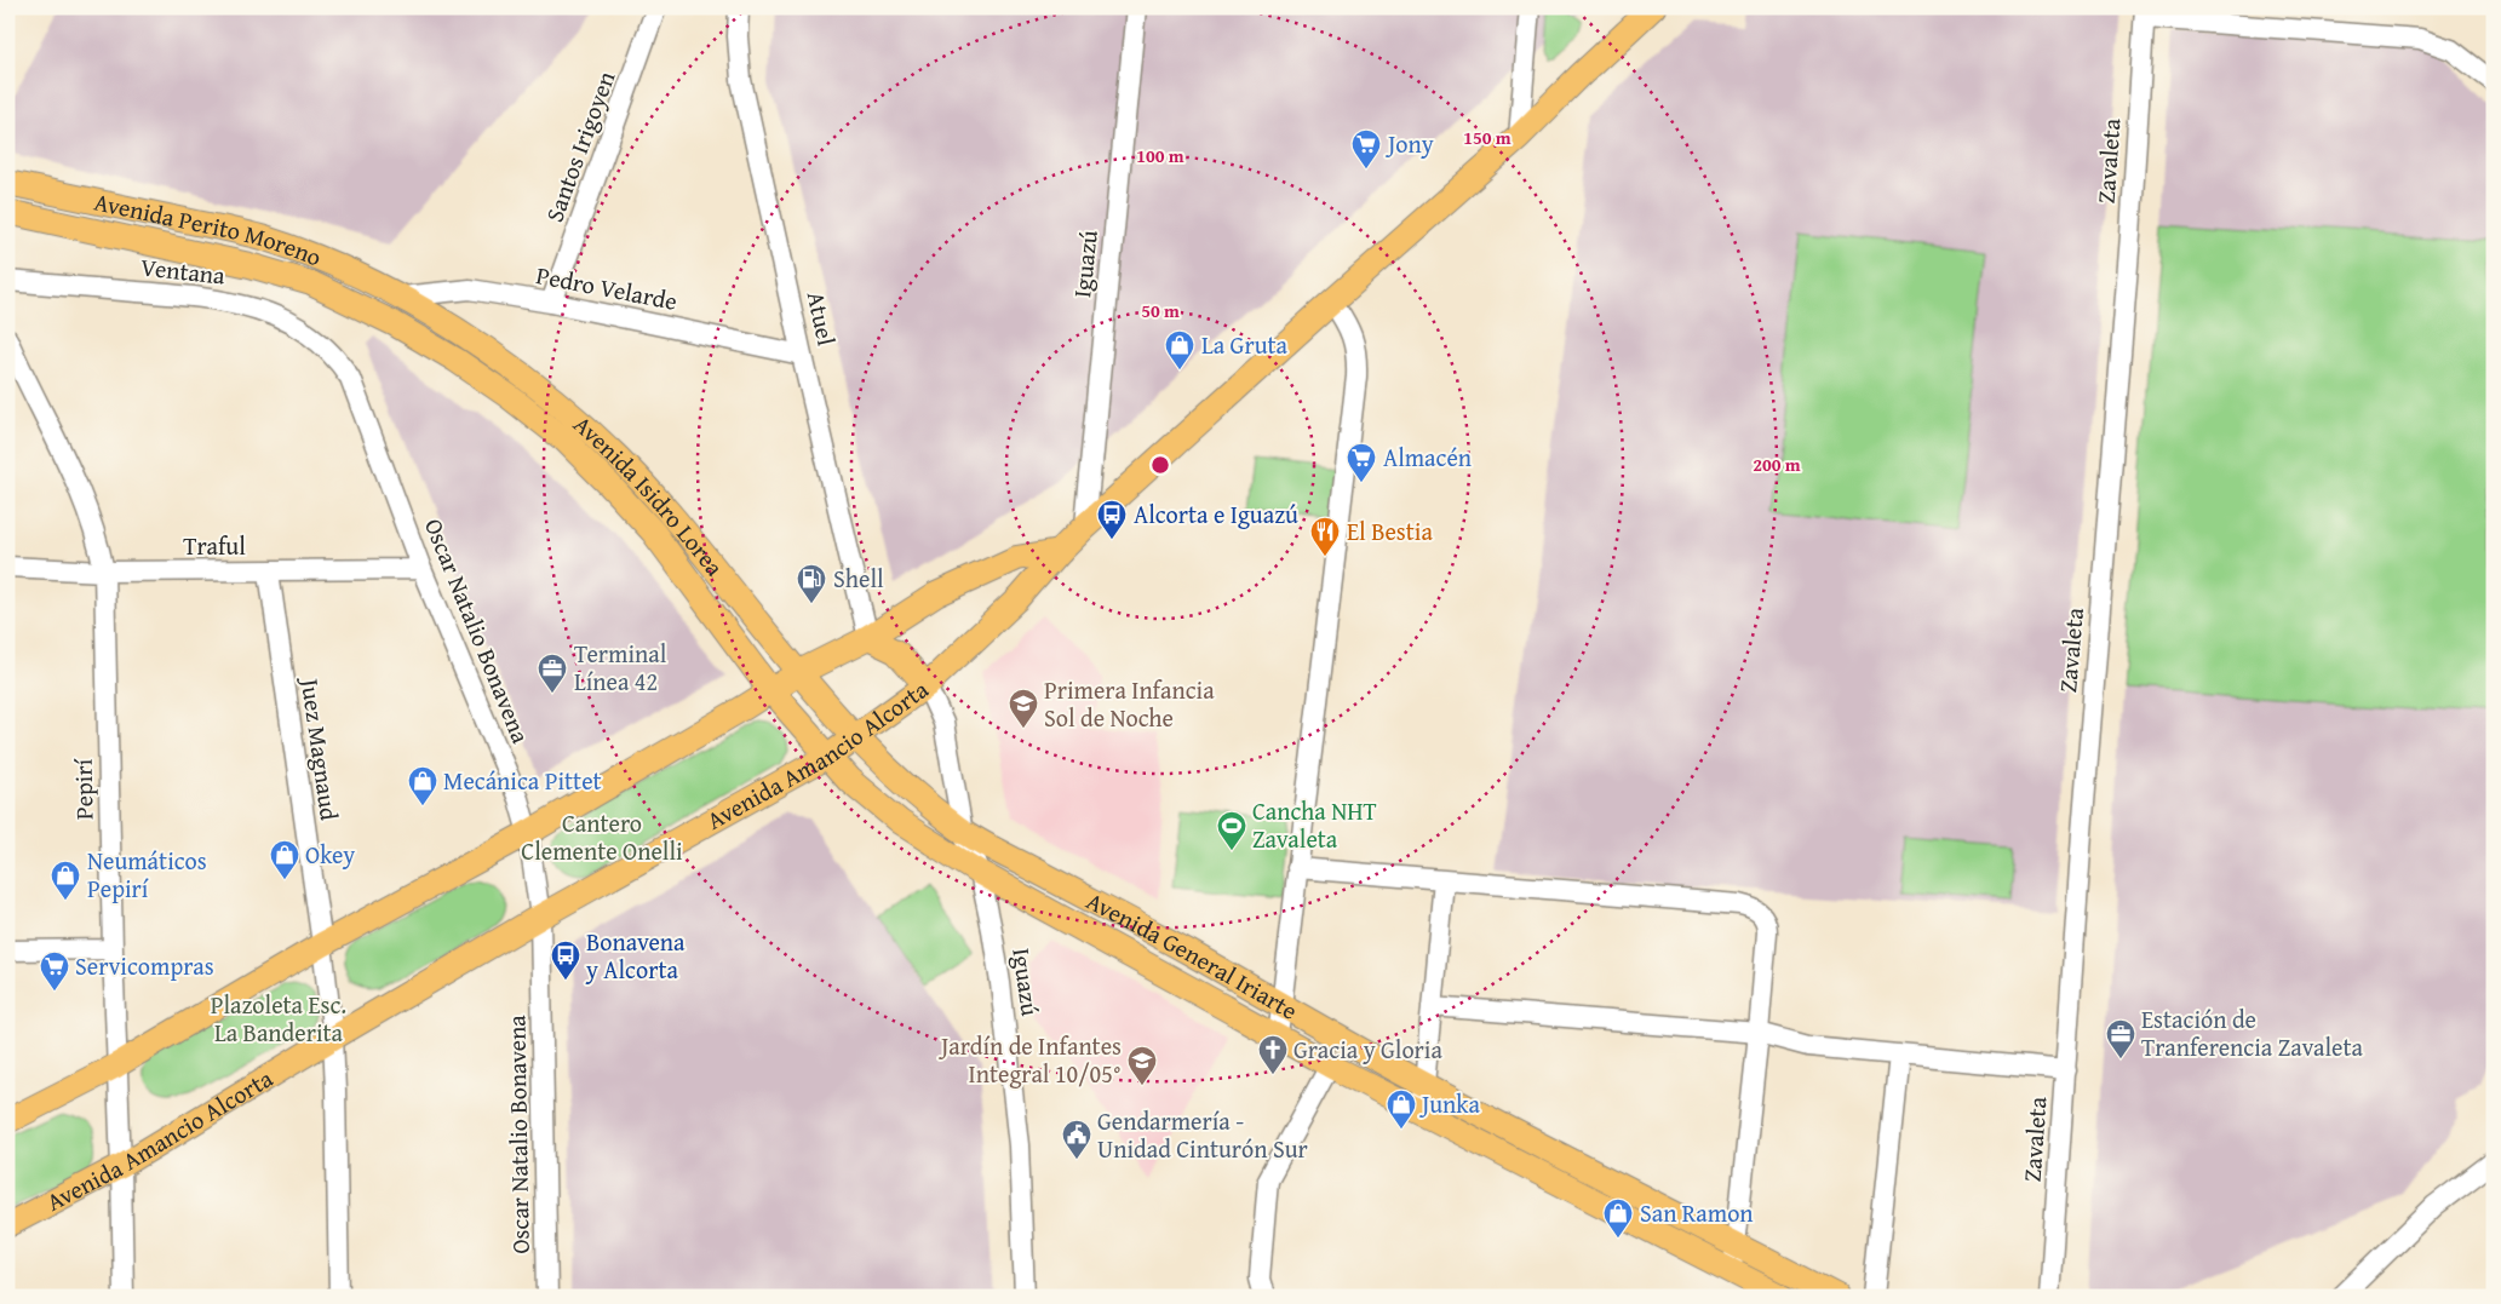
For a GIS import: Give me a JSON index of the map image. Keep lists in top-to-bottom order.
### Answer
{
  "streets": {
    "main road": [
      "Avenida Perito Moreno",
      "Avenida Isidro Lorea",
      "Avenida Amancio Alcorta",
      "Avenida General Iriarte"
    ],
    "street": [
      "Santos Irigoyen",
      "Zavaleta",
      "Iguazú",
      "Ventana",
      "Pedro Velarde",
      "Atuel",
      "Traful",
      "Oscar Natalio Bonavena",
      "Juez Magnaud",
      "Pepirí"
    ]
  },
  "crossings": [
    ["Santos Irigoyen", "Pedro Velarde"],
    ["Avenida Perito Moreno", "Pedro Velarde"],
    ["Avenida Perito Moreno", "Avenida Isidro Lorea"],
    ["Iguazú", "Avenida Amancio Alcorta"],
    ["Iguazú", "Avenida General Iriarte"],
    ["Ventana", "Oscar Natalio Bonavena"],
    ["Pedro Velarde", "Atuel"],
    ["Pedro Velarde", "Avenida Isidro Lorea"],
    ["Avenida Isidro Lorea", "Avenida Amancio Alcorta"],
    ["Avenida Isidro Lorea", "Avenida General Iriarte"],
    ["Traful", "Oscar Natalio Bonavena"],
    ["Traful", "Juez Magnaud"],
    ["Traful", "Pepirí"],
    ["Oscar Natalio Bonavena", "Avenida Amancio Alcorta"],
    ["Juez Magnaud", "Avenida Amancio Alcorta"],
    ["Avenida Amancio Alcorta", "Pepirí"],
    ["Avenida Amancio Alcorta", "Avenida General Iriarte"]
  ],
  "parks": ["Cantero Clemente Onelli", "Plazoleta Esc. La Banderita"],
  "places": {
    "supermarket": ["Jony", "Almacén", "Servicompras"],
    "shop": [
      "La Gruta",
      "Mecánica Pittet",
      "Okey",
      "Neumáticos Pepirí",
      "Junka",
      "San Ramon"
    ],
    "bus stop": ["Alcorta e Iguazú", "Bonavena y Alcorta"],
    "restaurant": ["El Bestia"],
    "fuel station": ["Shell"],
    "office": ["Terminal Línea 42", "Estación de Tranferencia Zavaleta"],
    "school or university": ["Primera Infancia Sol de Noche", "Jardín de Infantes Integral 10/05°"],
    "sports": ["Cancha NHT Zavaleta"],
    "church": ["Gracia y Gloria"],
    "public building": ["Gendarmería - Unidad Cinturón Sur"]
  },
  "rings": [
    "150 m",
    "100 m",
    "50 m",
    "200 m"
  ]
}
